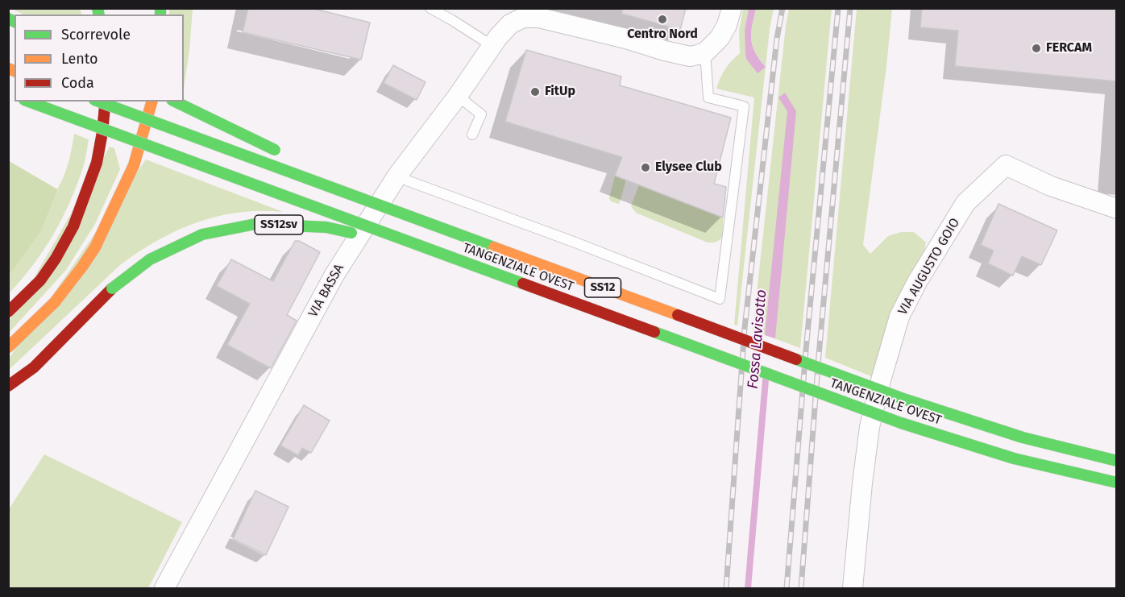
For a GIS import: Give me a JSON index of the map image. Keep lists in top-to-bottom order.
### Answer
{
  "streets": {
    "highway": ["SS12sv", "TANGENZIALE OVEST", "SS12"],
    "street": ["VIA AUGUSTO GOIO", "VIA BASSA"]
  },
  "crossings": [
    ["SS12sv", "TANGENZIALE OVEST"]
  ],
  "water": ["Fossa Lavisotto"],
  "places": [
    "Centro Nord",
    "FERCAM",
    "FitUp",
    "Elysee Club"
  ],
  "legend": ["Scorrevole", "Lento", "Coda"]
}
